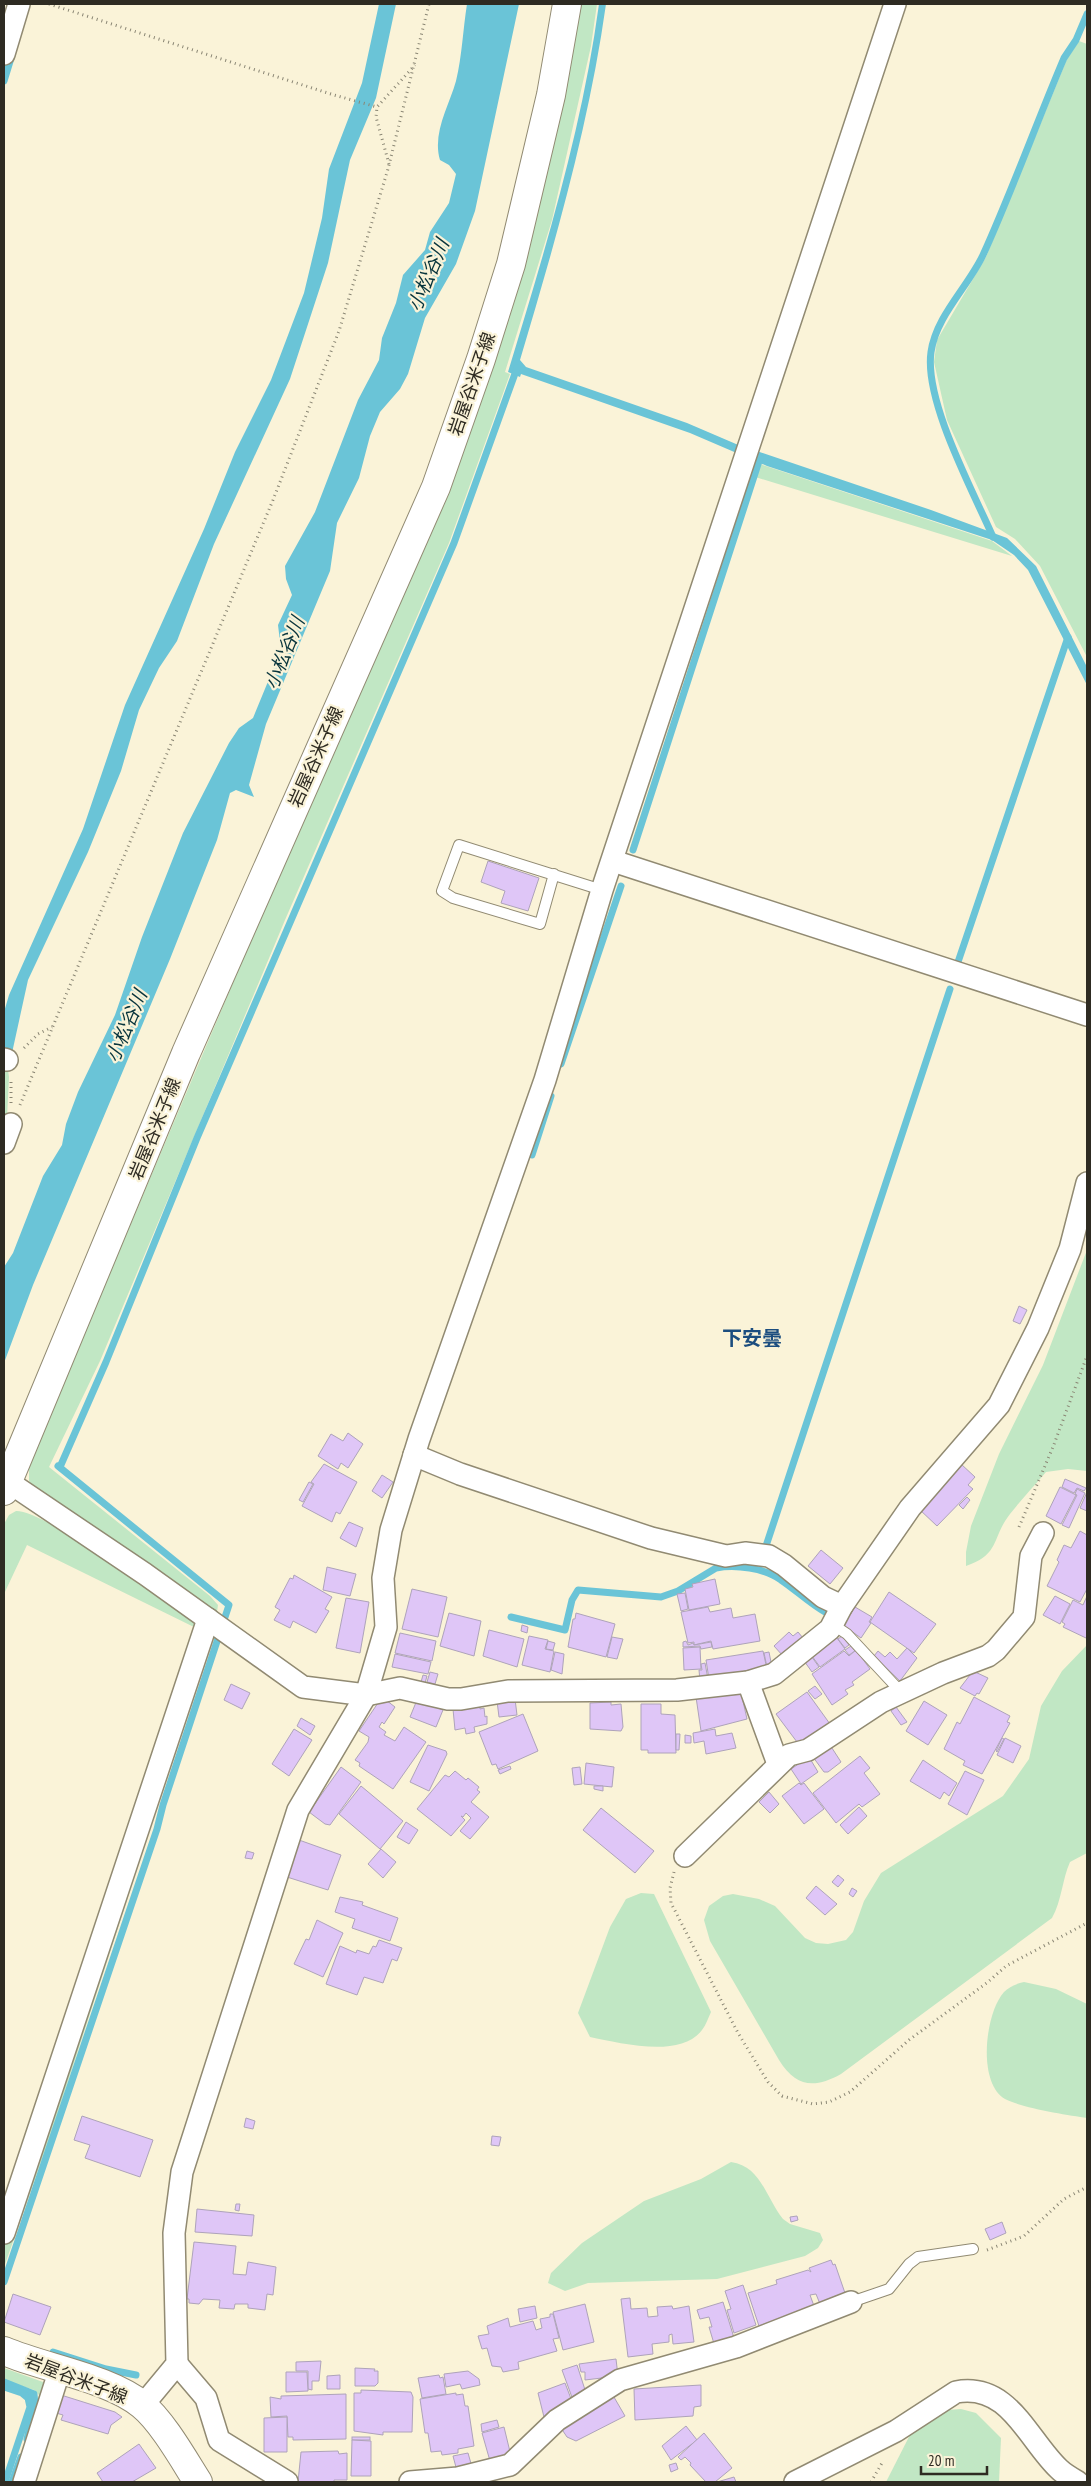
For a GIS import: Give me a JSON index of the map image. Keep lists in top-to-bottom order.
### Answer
{
  "streets": {
    "main road": ["岩屋谷米子線"]
  },
  "districts": ["下安曇"],
  "water": ["小松谷川"],
  "scale_bar": "20 m"
}
